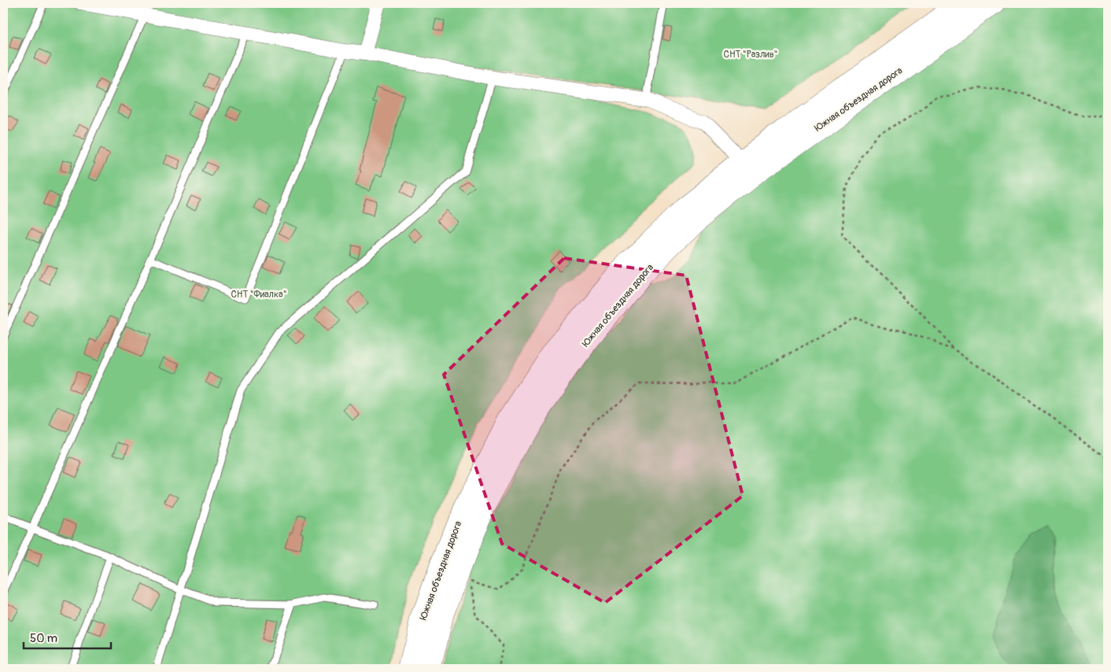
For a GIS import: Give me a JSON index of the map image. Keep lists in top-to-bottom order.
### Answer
{
  "streets": {
    "main road": ["Южная объездная дорога"]
  },
  "parks": ["СНТ \"Разлив\"", "СНТ \"Фиалка\""],
  "scale_bar": "50 m"
}
